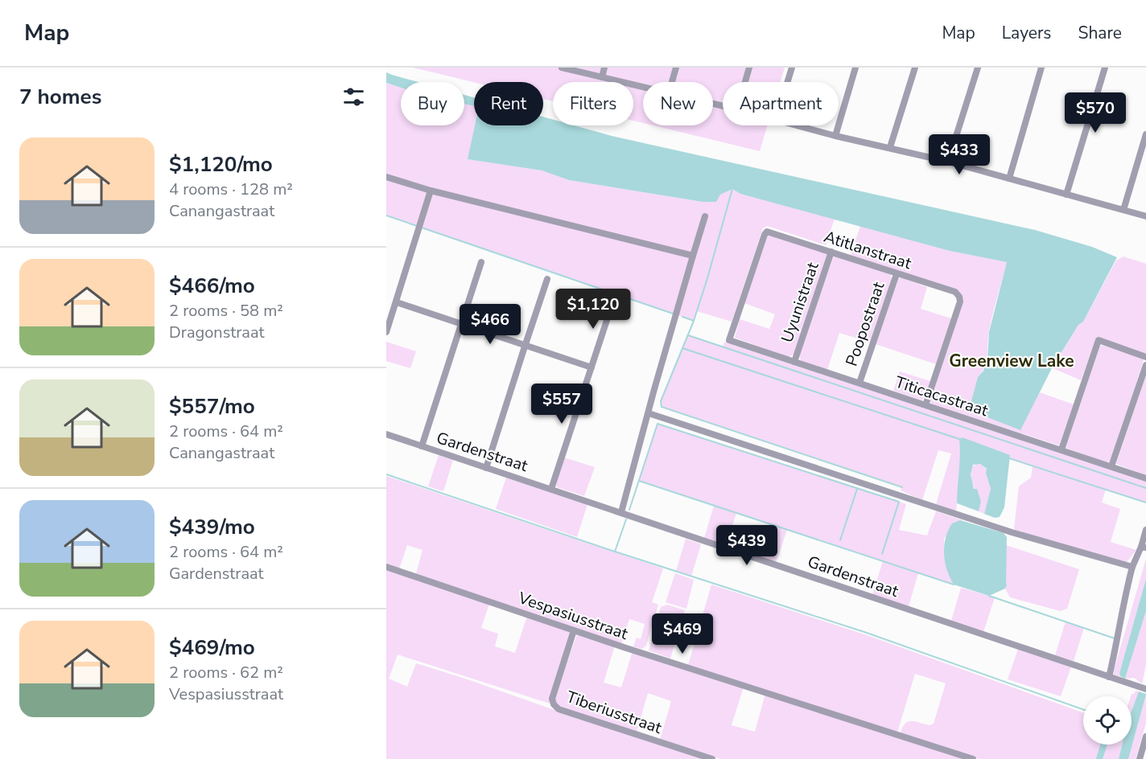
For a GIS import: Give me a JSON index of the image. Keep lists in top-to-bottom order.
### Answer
{
  "streets": {
    "street": [
      "Atitlanstraat",
      "Uyunistraat",
      "Poopostraat",
      "Titicacastraat",
      "Gardenstraat",
      "Vespasiusstraat",
      "Tiberiusstraat"
    ]
  },
  "crossings": [
    ["Atitlanstraat", "Uyunistraat"],
    ["Atitlanstraat", "Poopostraat"],
    ["Atitlanstraat", "Titicacastraat"],
    ["Uyunistraat", "Titicacastraat"],
    ["Poopostraat", "Titicacastraat"],
    ["Vespasiusstraat", "Tiberiusstraat"]
  ],
  "districts": ["Greenview Lake"],
  "page": {
    "header": "Map",
    "nav": ["Map", "Layers", "Share"],
    "heading": "7 homes",
    "chip": [
      "Buy",
      "Rent",
      "Filters",
      "New",
      "Apartment"
    ],
    "price": [
      "$570",
      "$433",
      "$1,120",
      "$466",
      "$557",
      "$439",
      "$469"
    ],
    "list": [
      {
        "name": "$1,120/mo",
        "note": "4 rooms · 128 m² · Canangastraat"
      },
      {
        "name": "$466/mo",
        "note": "2 rooms · 58 m² · Dragonstraat"
      },
      {
        "name": "$557/mo",
        "note": "2 rooms · 64 m² · Canangastraat"
      },
      {
        "name": "$439/mo",
        "note": "2 rooms · 64 m² · Gardenstraat"
      },
      {
        "name": "$469/mo",
        "note": "2 rooms · 62 m² · Vespasiusstraat"
      }
    ]
  }
}
